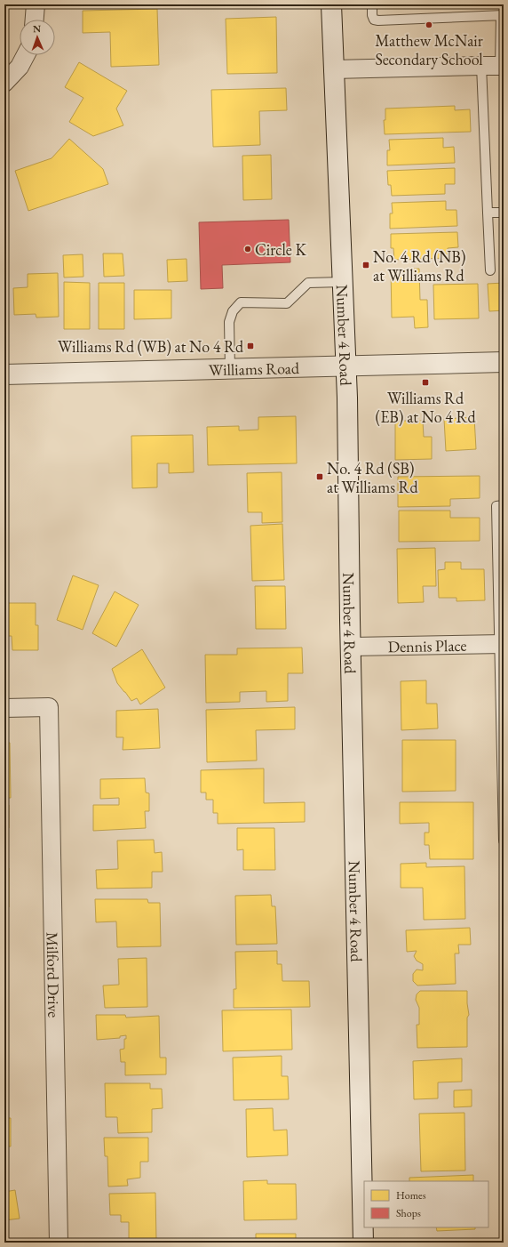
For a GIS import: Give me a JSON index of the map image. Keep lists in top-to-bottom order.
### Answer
{
  "streets": {
    "main road": ["Number 4 Road", "Williams Road"],
    "street": ["Dennis Place", "Milford Drive"]
  },
  "crossings": [
    ["Number 4 Road", "Williams Road"],
    ["Number 4 Road", "Dennis Place"]
  ],
  "places": {
    "other": ["Matthew McNair Secondary School", "Circle K"],
    "transit": [
      "No. 4 Rd (NB) at Williams Rd",
      "Williams Rd (WB) at No 4 Rd",
      "Williams Rd (EB) at No 4 Rd",
      "No. 4 Rd (SB) at Williams Rd"
    ]
  },
  "legend": ["Homes", "Shops"],
  "north": "top"
}
